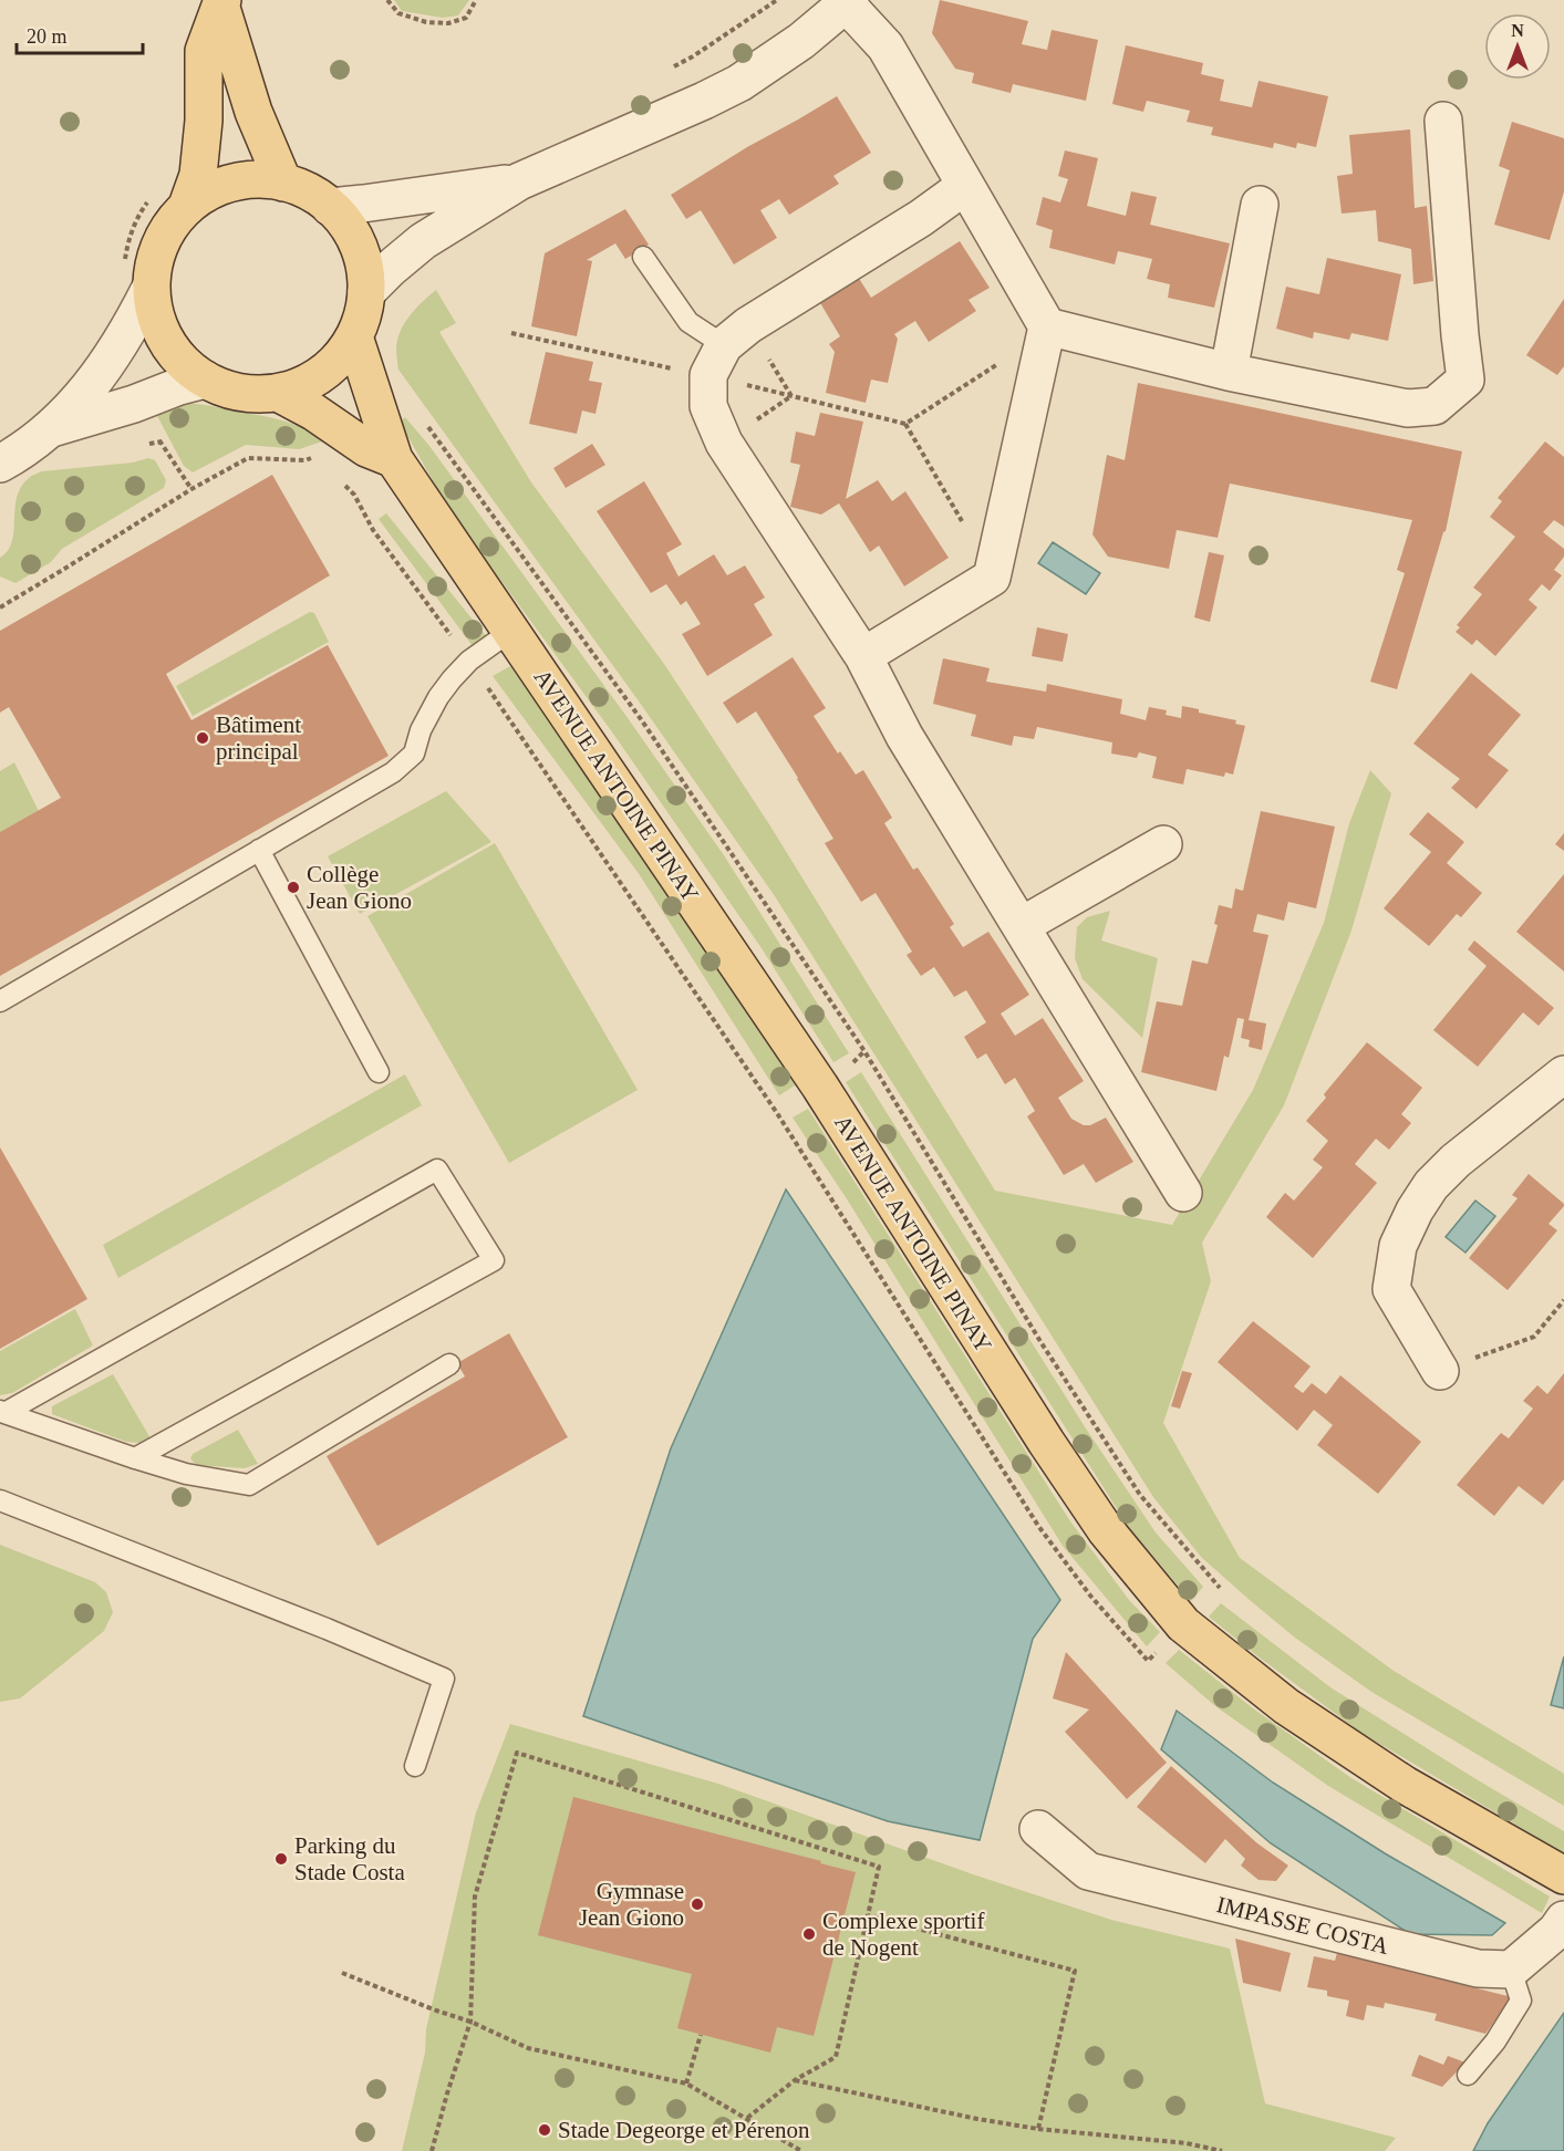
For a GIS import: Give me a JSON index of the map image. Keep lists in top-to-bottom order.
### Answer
{
  "streets": {
    "main road": ["AVENUE ANTOINE PINAY"],
    "street": ["IMPASSE COSTA"]
  },
  "places": [
    "Bâtiment principal",
    "Collège Jean Giono",
    "Parking du Stade Costa",
    "Gymnase Jean Giono",
    "Complexe sportif de Nogent",
    "Stade Degeorge et Pérenon"
  ],
  "scale_bar": "20 m",
  "north": "top"
}
